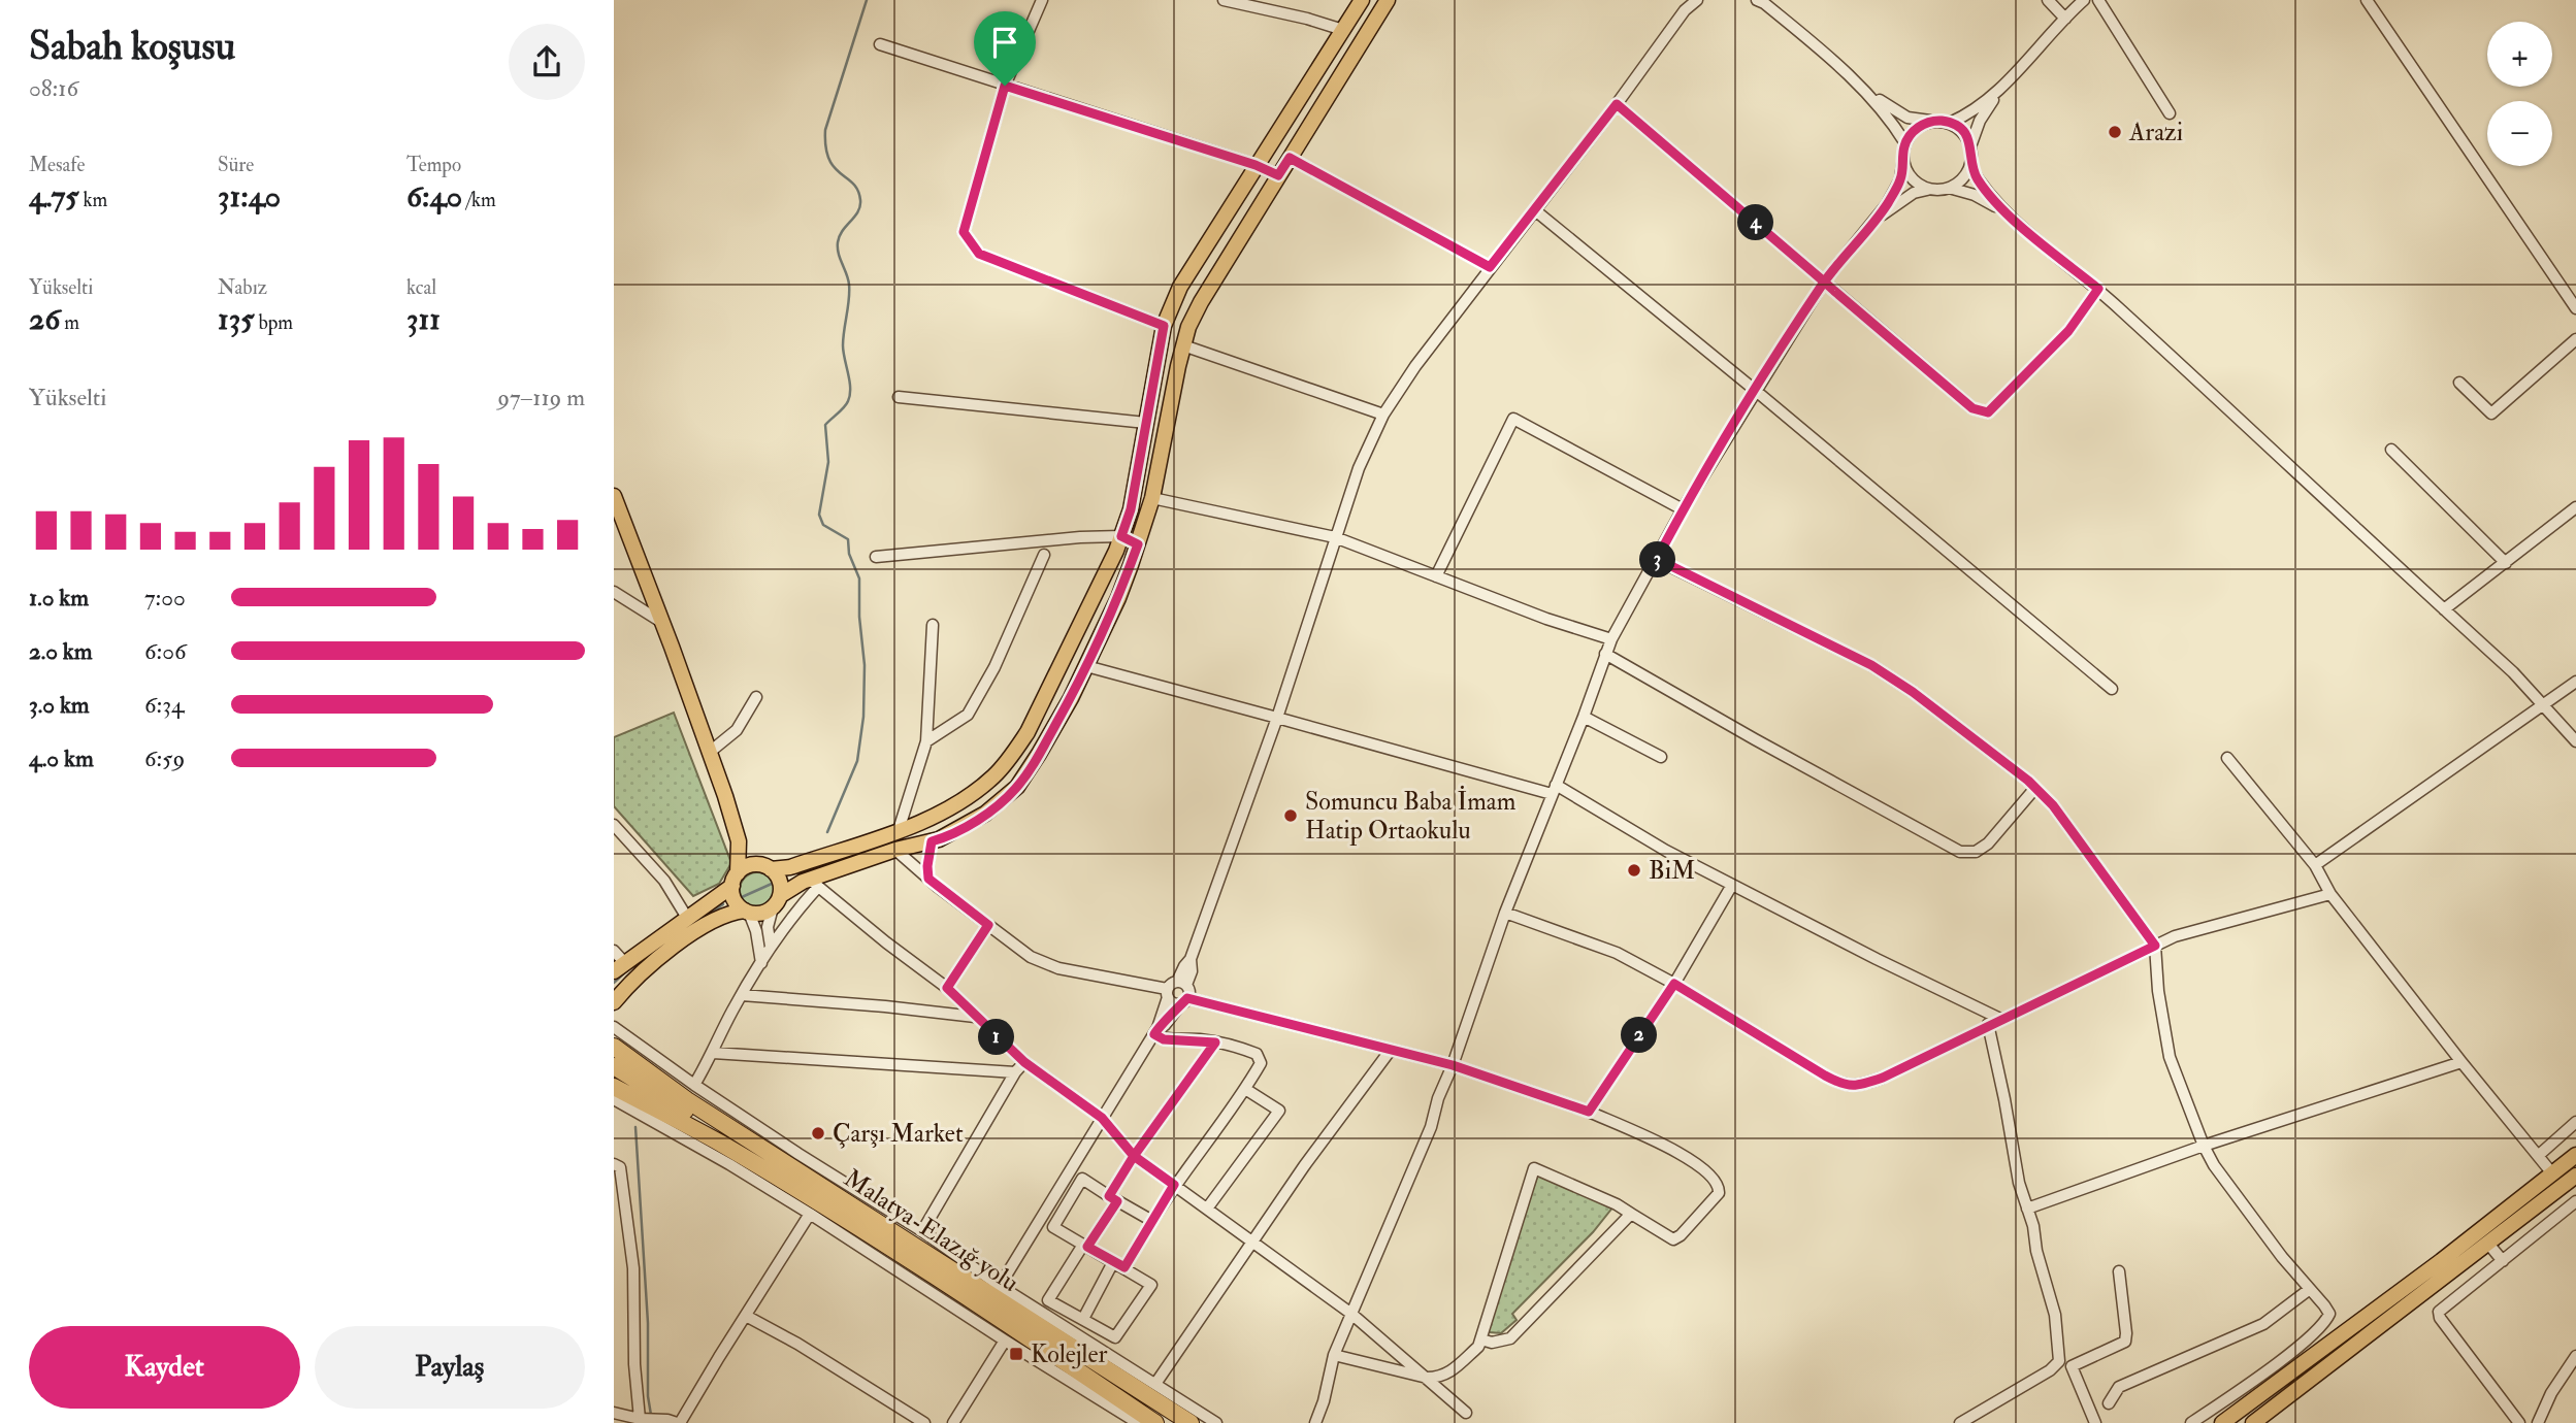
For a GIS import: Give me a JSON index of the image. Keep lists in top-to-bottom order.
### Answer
{
  "streets": {
    "highway": ["Malatya-Elazığ yolu"]
  },
  "places": {
    "other": [
      "Arazi",
      "Somuncu Baba İmam Hatip Ortaokulu",
      "BiM",
      "Çarşı Market"
    ],
    "transit": ["Kolejler"]
  },
  "page": {
    "heading": ["Sabah koşusu", "08:16"],
    "map_buttons": ["+", "−"],
    "stats": [
      ["Mesafe", "4.75 km"],
      ["Süre", "31:40"],
      ["Tempo", "6:40 /km"],
      ["Yükselti", "26 m"],
      ["Nabız", "135 bpm"],
      ["kcal", "311"]
    ],
    "pins": [
      "4",
      "3",
      "2",
      "1"
    ],
    "chart": ["Yükselti", "97–119 m"],
    "list": [
      {
        "name": "1.0 km",
        "note": "7:00"
      },
      {
        "name": "2.0 km",
        "note": "6:06"
      },
      {
        "name": "3.0 km",
        "note": "6:34"
      },
      {
        "name": "4.0 km",
        "note": "6:59"
      }
    ],
    "buttons": ["Kaydet", "Paylaş"]
  }
}
